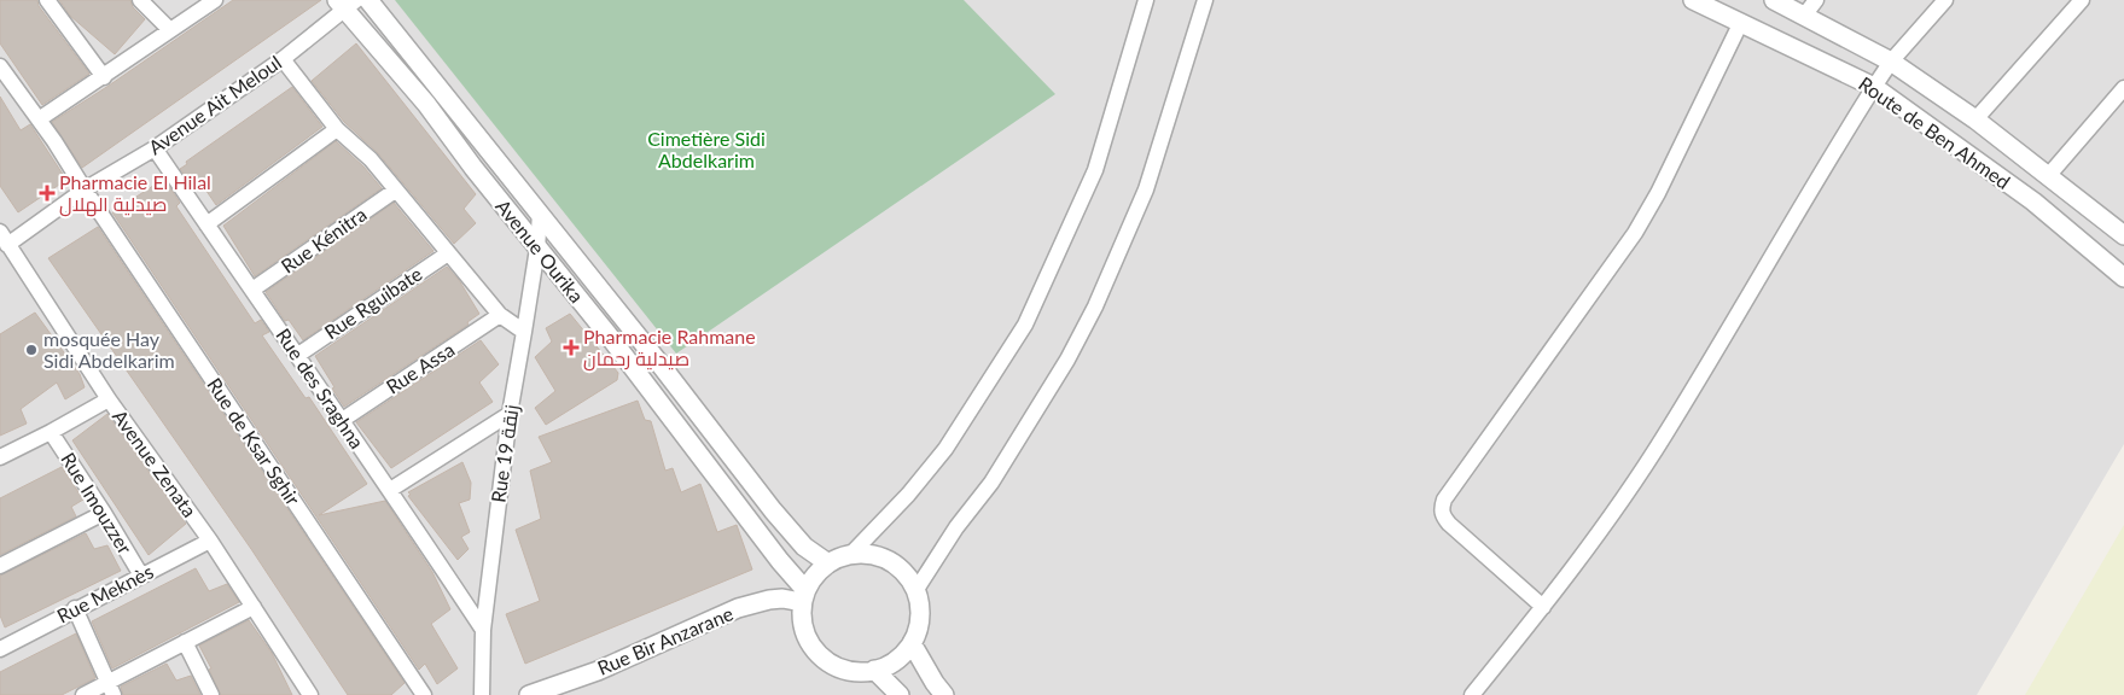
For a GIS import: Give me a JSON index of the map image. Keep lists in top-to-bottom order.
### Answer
{
  "streets": {
    "street": [
      "Avenue Ait Meloul",
      "Route de Ben Ahmed",
      "Rue Kénitra",
      "Avenue Ourika",
      "Rue Rguibate",
      "Rue Assa",
      "Rue des Sraghna",
      "Rue de Ksar Sghir",
      "Rue 19 زنقة",
      "Avenue Zenata",
      "Rue Imouzzer",
      "Rue Meknès",
      "Rue Bir Anzarane"
    ]
  },
  "crossings": [
    ["Avenue Ait Meloul", "Avenue Ourika"],
    ["Avenue Ait Meloul", "Rue des Sraghna"],
    ["Avenue Ait Meloul", "Rue de Ksar Sghir"],
    ["Avenue Ait Meloul", "Avenue Zenata"],
    ["Rue Kénitra", "Rue des Sraghna"],
    ["Avenue Ourika", "Rue 19 زنقة"],
    ["Avenue Ourika", "Rue Bir Anzarane"],
    ["Rue Rguibate", "Rue des Sraghna"],
    ["Rue Assa", "Rue des Sraghna"],
    ["Rue des Sraghna", "Rue 19 زنقة"],
    ["Avenue Zenata", "Rue Meknès"],
    ["Rue Imouzzer", "Rue Meknès"]
  ],
  "parks": ["Cimetière Sidi Abdelkarim"],
  "places": {
    "health": ["Pharmacie El Hilal صيدلية الهلال", "Pharmacie Rahmane صيدلية رحمان"],
    "other": ["mosquée Hay Sidi Abdelkarim"]
  }
}
